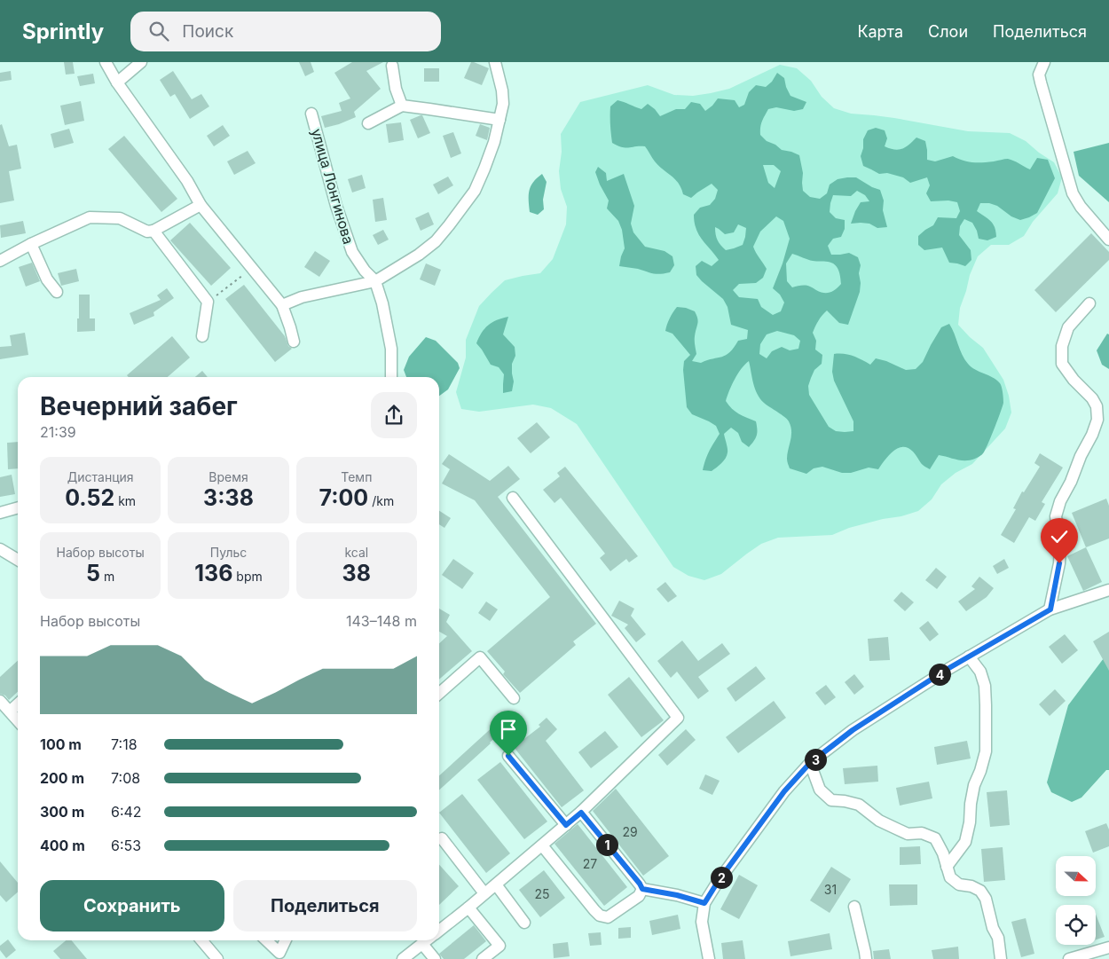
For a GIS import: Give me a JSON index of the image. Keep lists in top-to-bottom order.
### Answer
{
  "streets": {
    "street": ["улица Лонгинова"]
  },
  "house_numbers": [
    "29",
    "27",
    "31",
    "25"
  ],
  "north": "right",
  "page": {
    "header": "Sprintly",
    "search": "Поиск",
    "nav": ["Карта", "Слои", "Поделиться"],
    "heading": ["Вечерний забег", "21:39"],
    "stats": [
      ["Дистанция", "0.52 km"],
      ["Время", "3:38"],
      ["Темп", "7:00 /km"],
      ["Набор высоты", "5 m"],
      ["Пульс", "136 bpm"],
      ["kcal", "38"]
    ],
    "chart": ["Набор высоты", "143–148 m"],
    "pins": [
      "4",
      "3",
      "1",
      "2"
    ],
    "list": [
      {
        "name": "100 m",
        "note": "7:18"
      },
      {
        "name": "200 m",
        "note": "7:08"
      },
      {
        "name": "300 m",
        "note": "6:42"
      },
      {
        "name": "400 m",
        "note": "6:53"
      }
    ],
    "buttons": ["Сохранить", "Поделиться"]
  }
}
